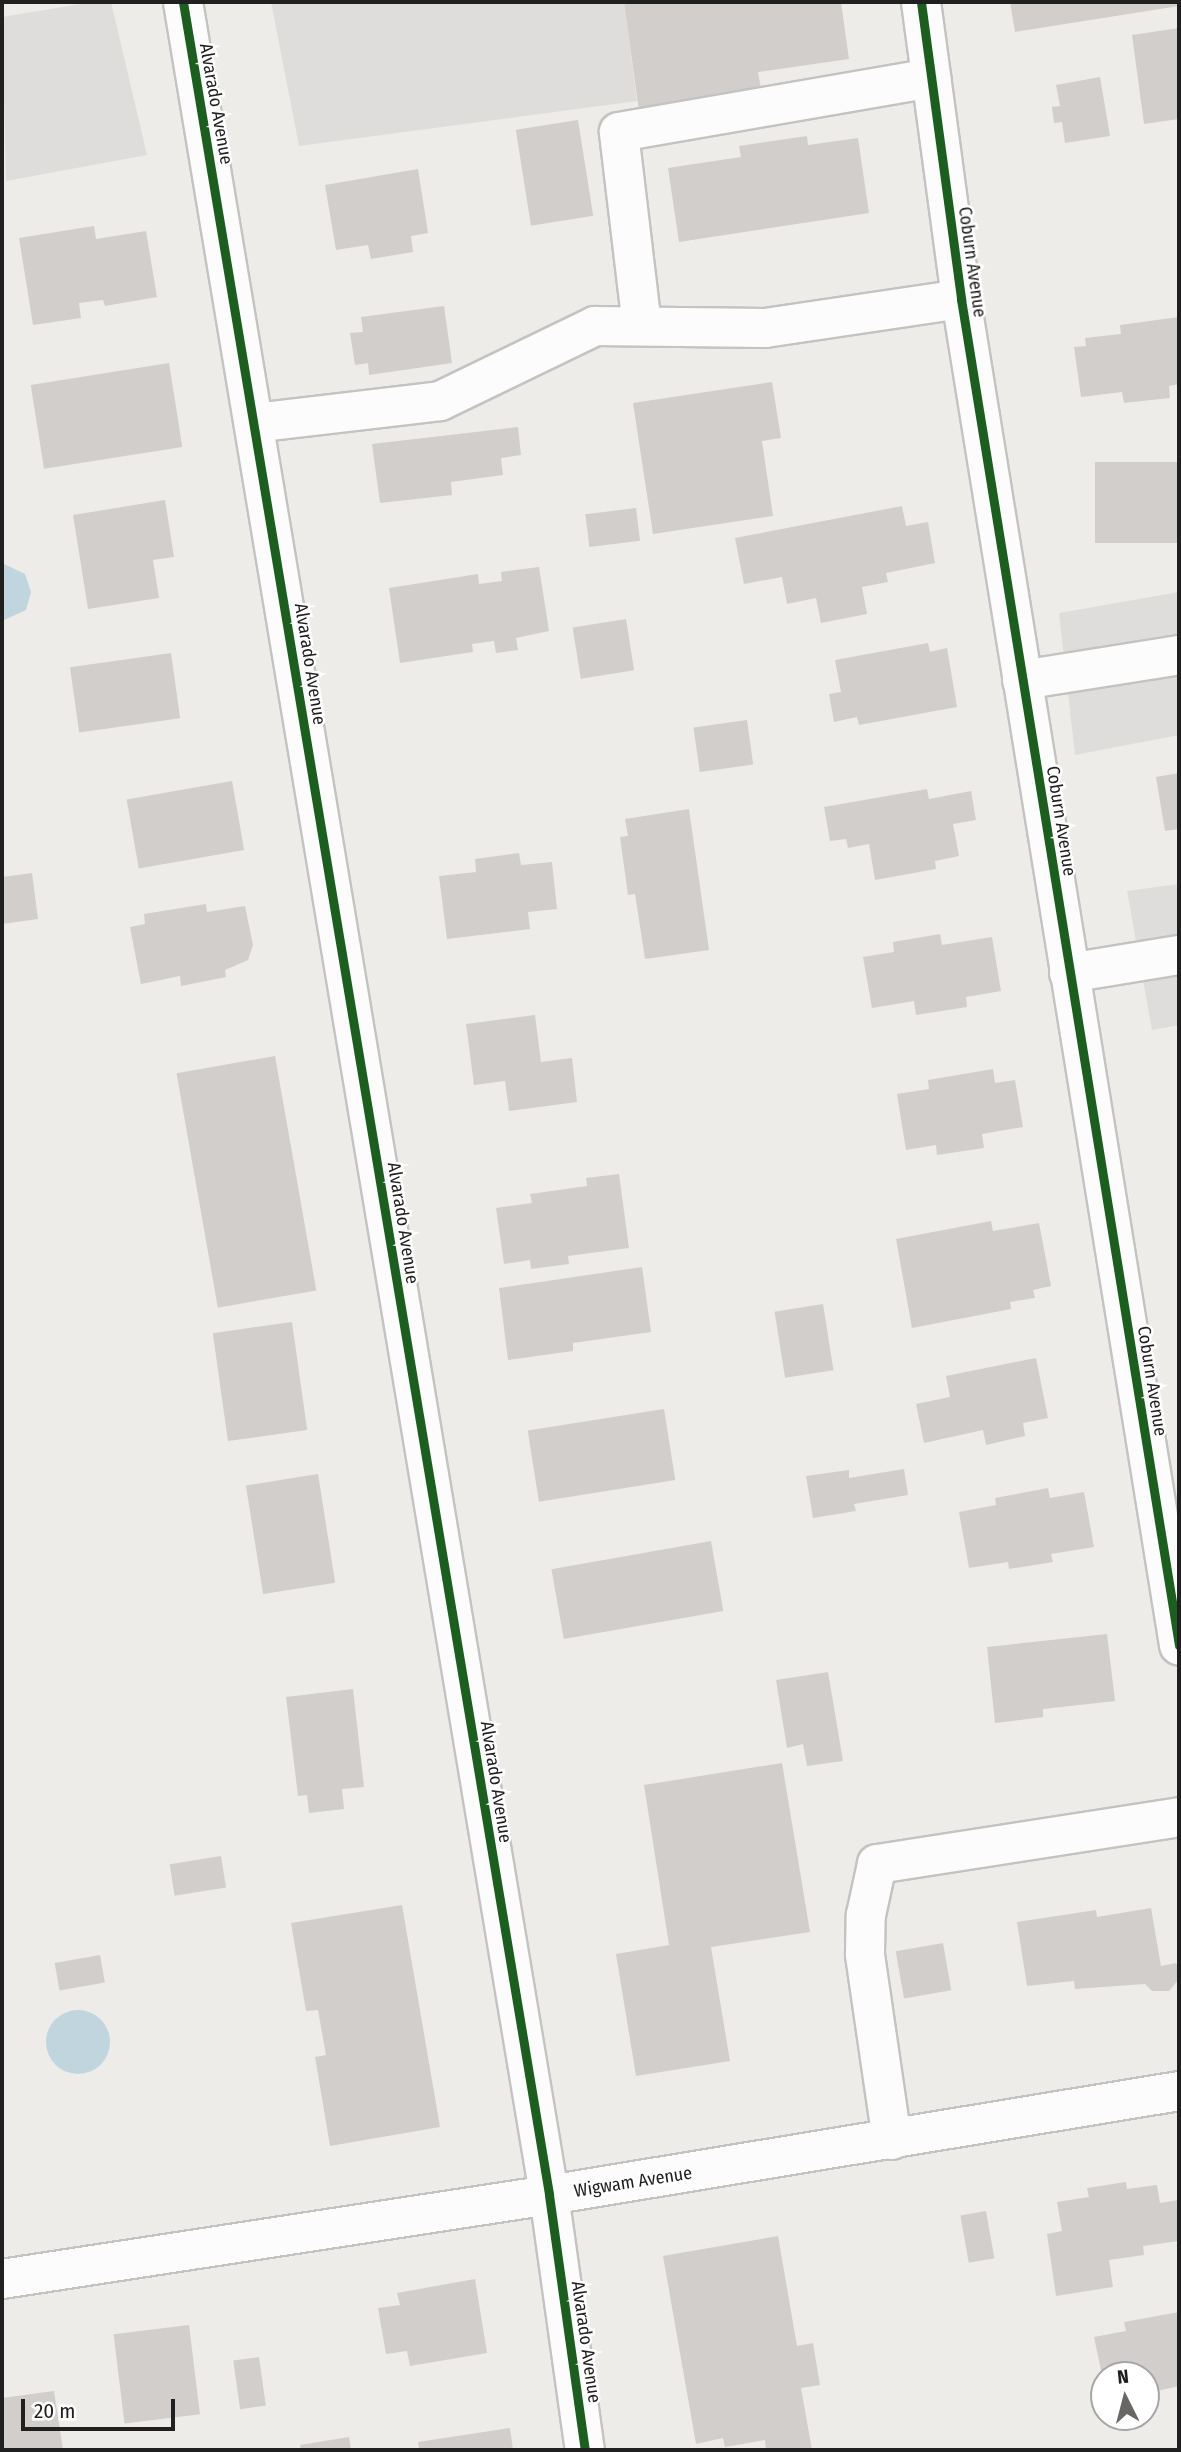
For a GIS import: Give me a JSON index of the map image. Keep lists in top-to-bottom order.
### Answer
{
  "streets": {
    "street": ["Alvarado Avenue", "Coburn Avenue", "Wigwam Avenue"]
  },
  "crossings": [
    ["Alvarado Avenue", "Wigwam Avenue"]
  ],
  "scale_bar": "20 m",
  "north": "top"
}
